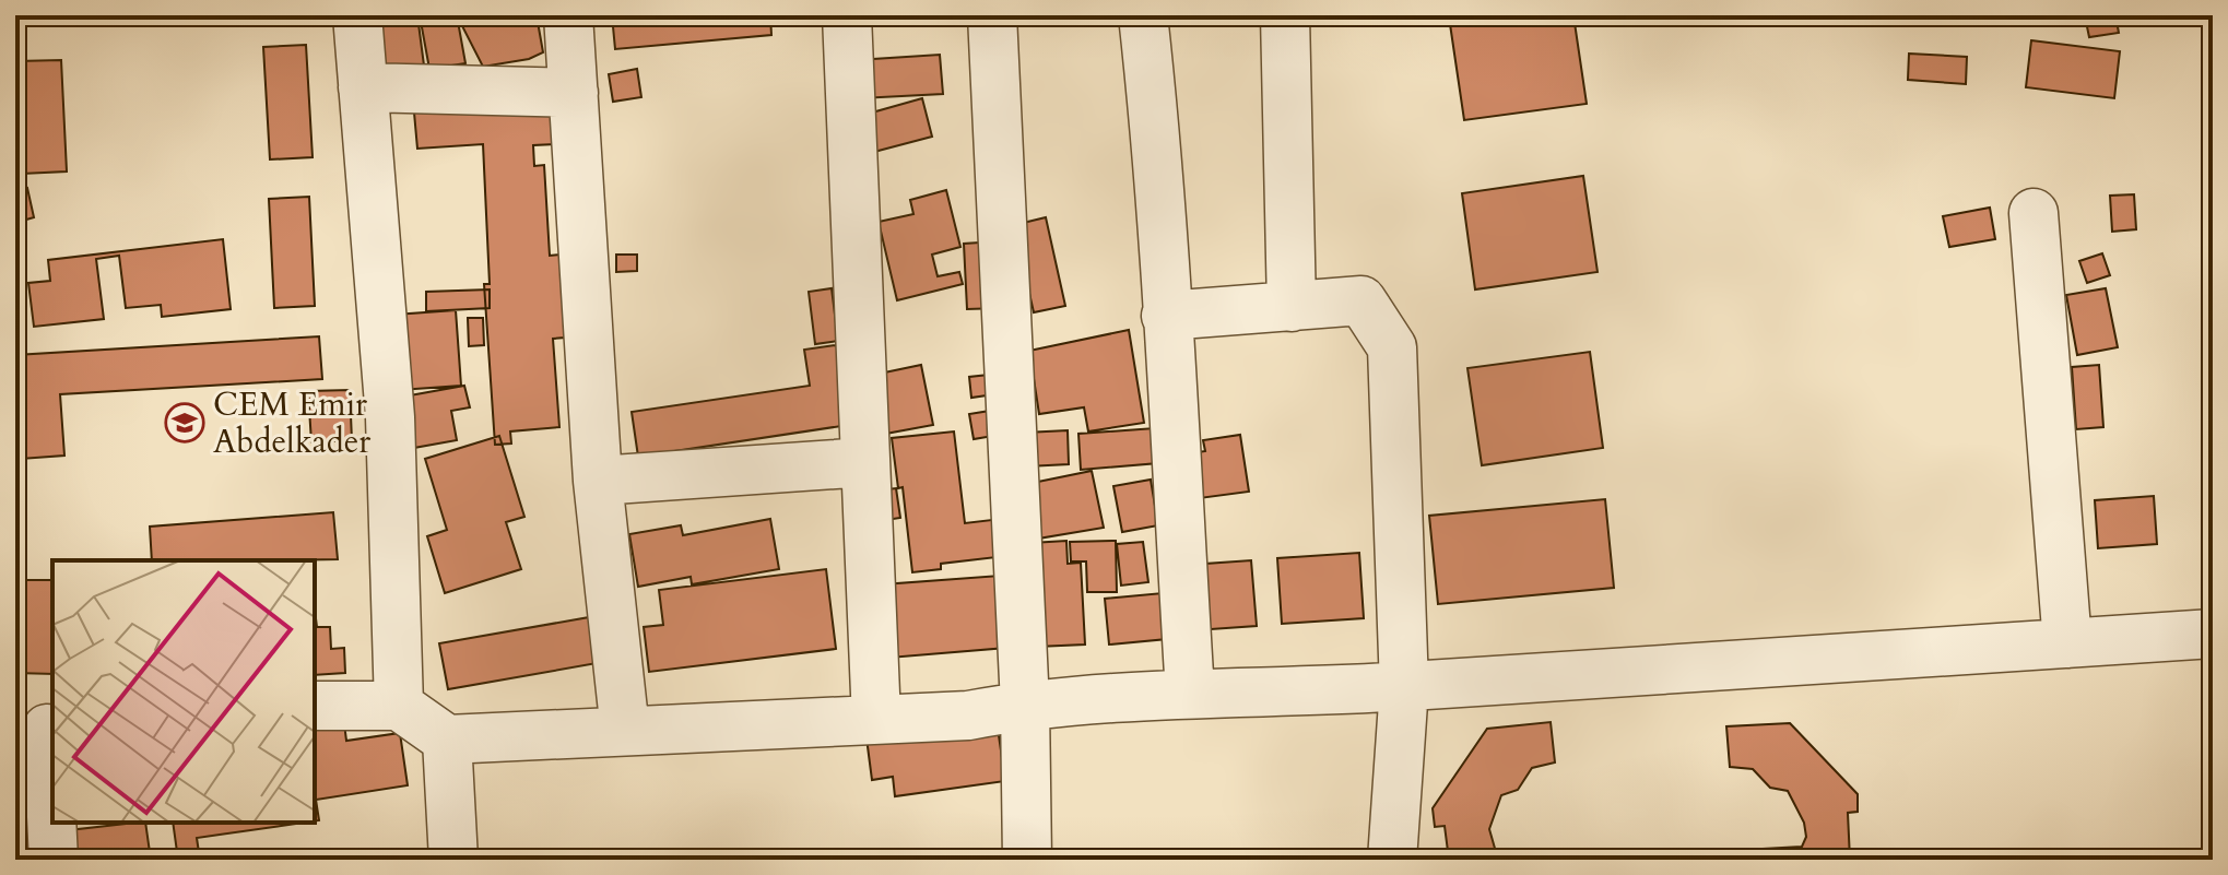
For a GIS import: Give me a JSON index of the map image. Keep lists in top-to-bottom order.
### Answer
{
  "places": {
    "school or university": ["CEM Emir Abdelkader"]
  }
}
